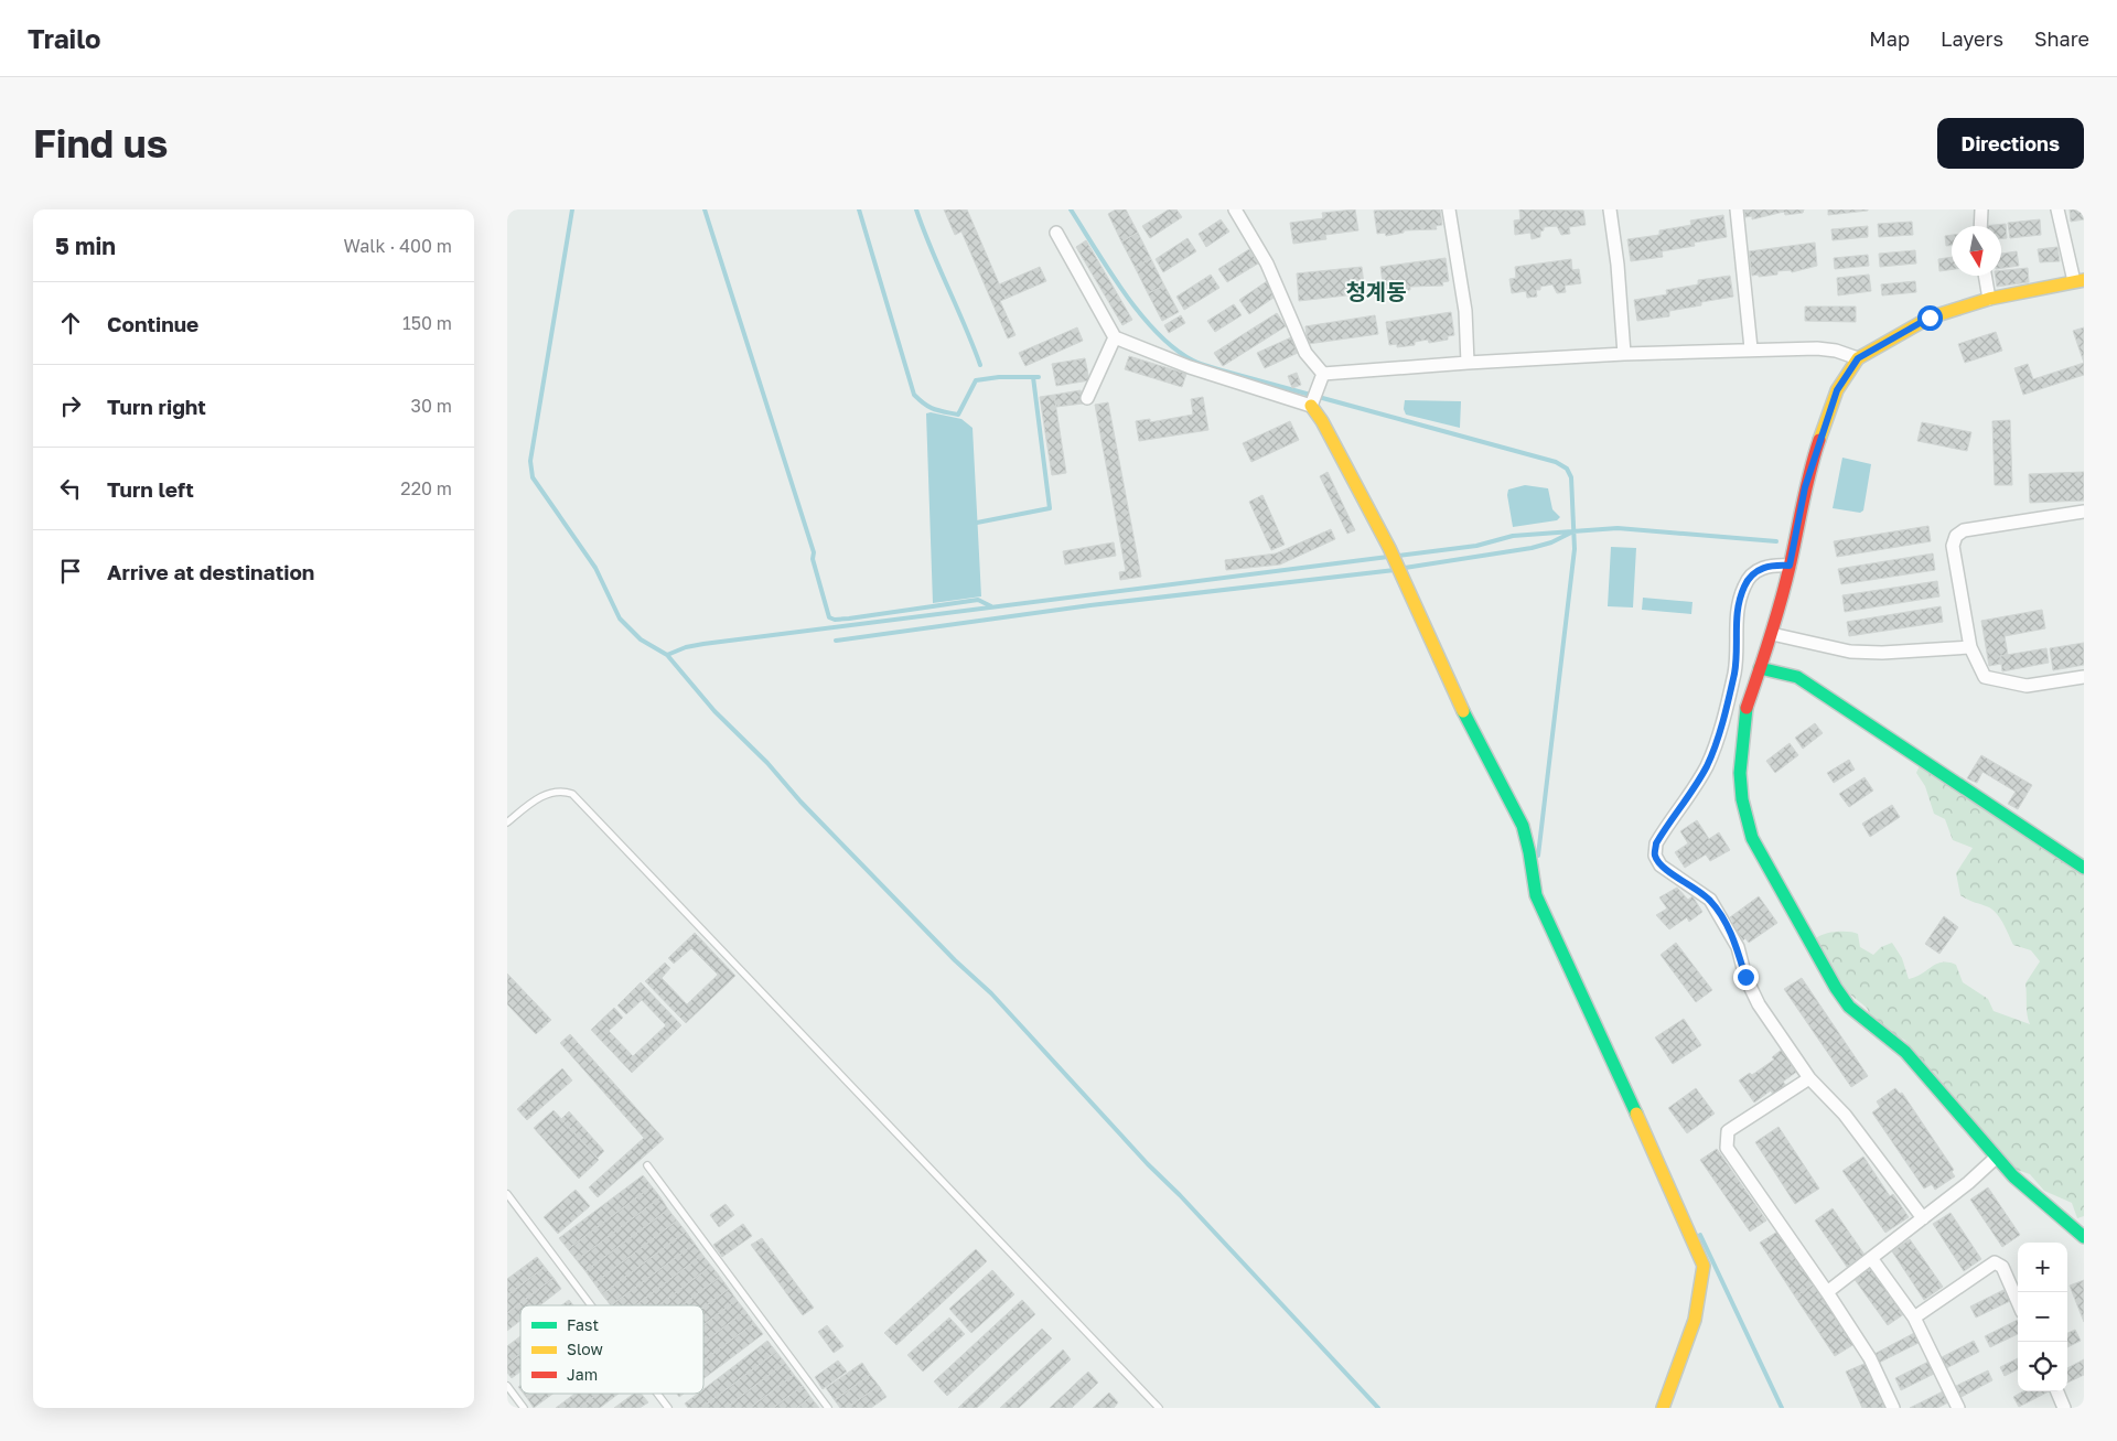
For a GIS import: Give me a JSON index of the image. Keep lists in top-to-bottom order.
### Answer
{
  "districts": ["청계동"],
  "legend": ["Fast", "Slow", "Jam"],
  "north": "bottom",
  "page": {
    "header": "Trailo",
    "nav": ["Map", "Layers", "Share"],
    "buttons": "Directions",
    "title": "Find us",
    "heading": ["5 min", "Walk · 400 m"],
    "list": [
      ["Continue", "150 m"],
      ["Turn right", "30 m"],
      ["Turn left", "220 m"],
      "Arrive at destination"
    ],
    "map_buttons": ["+", "−"]
  }
}
